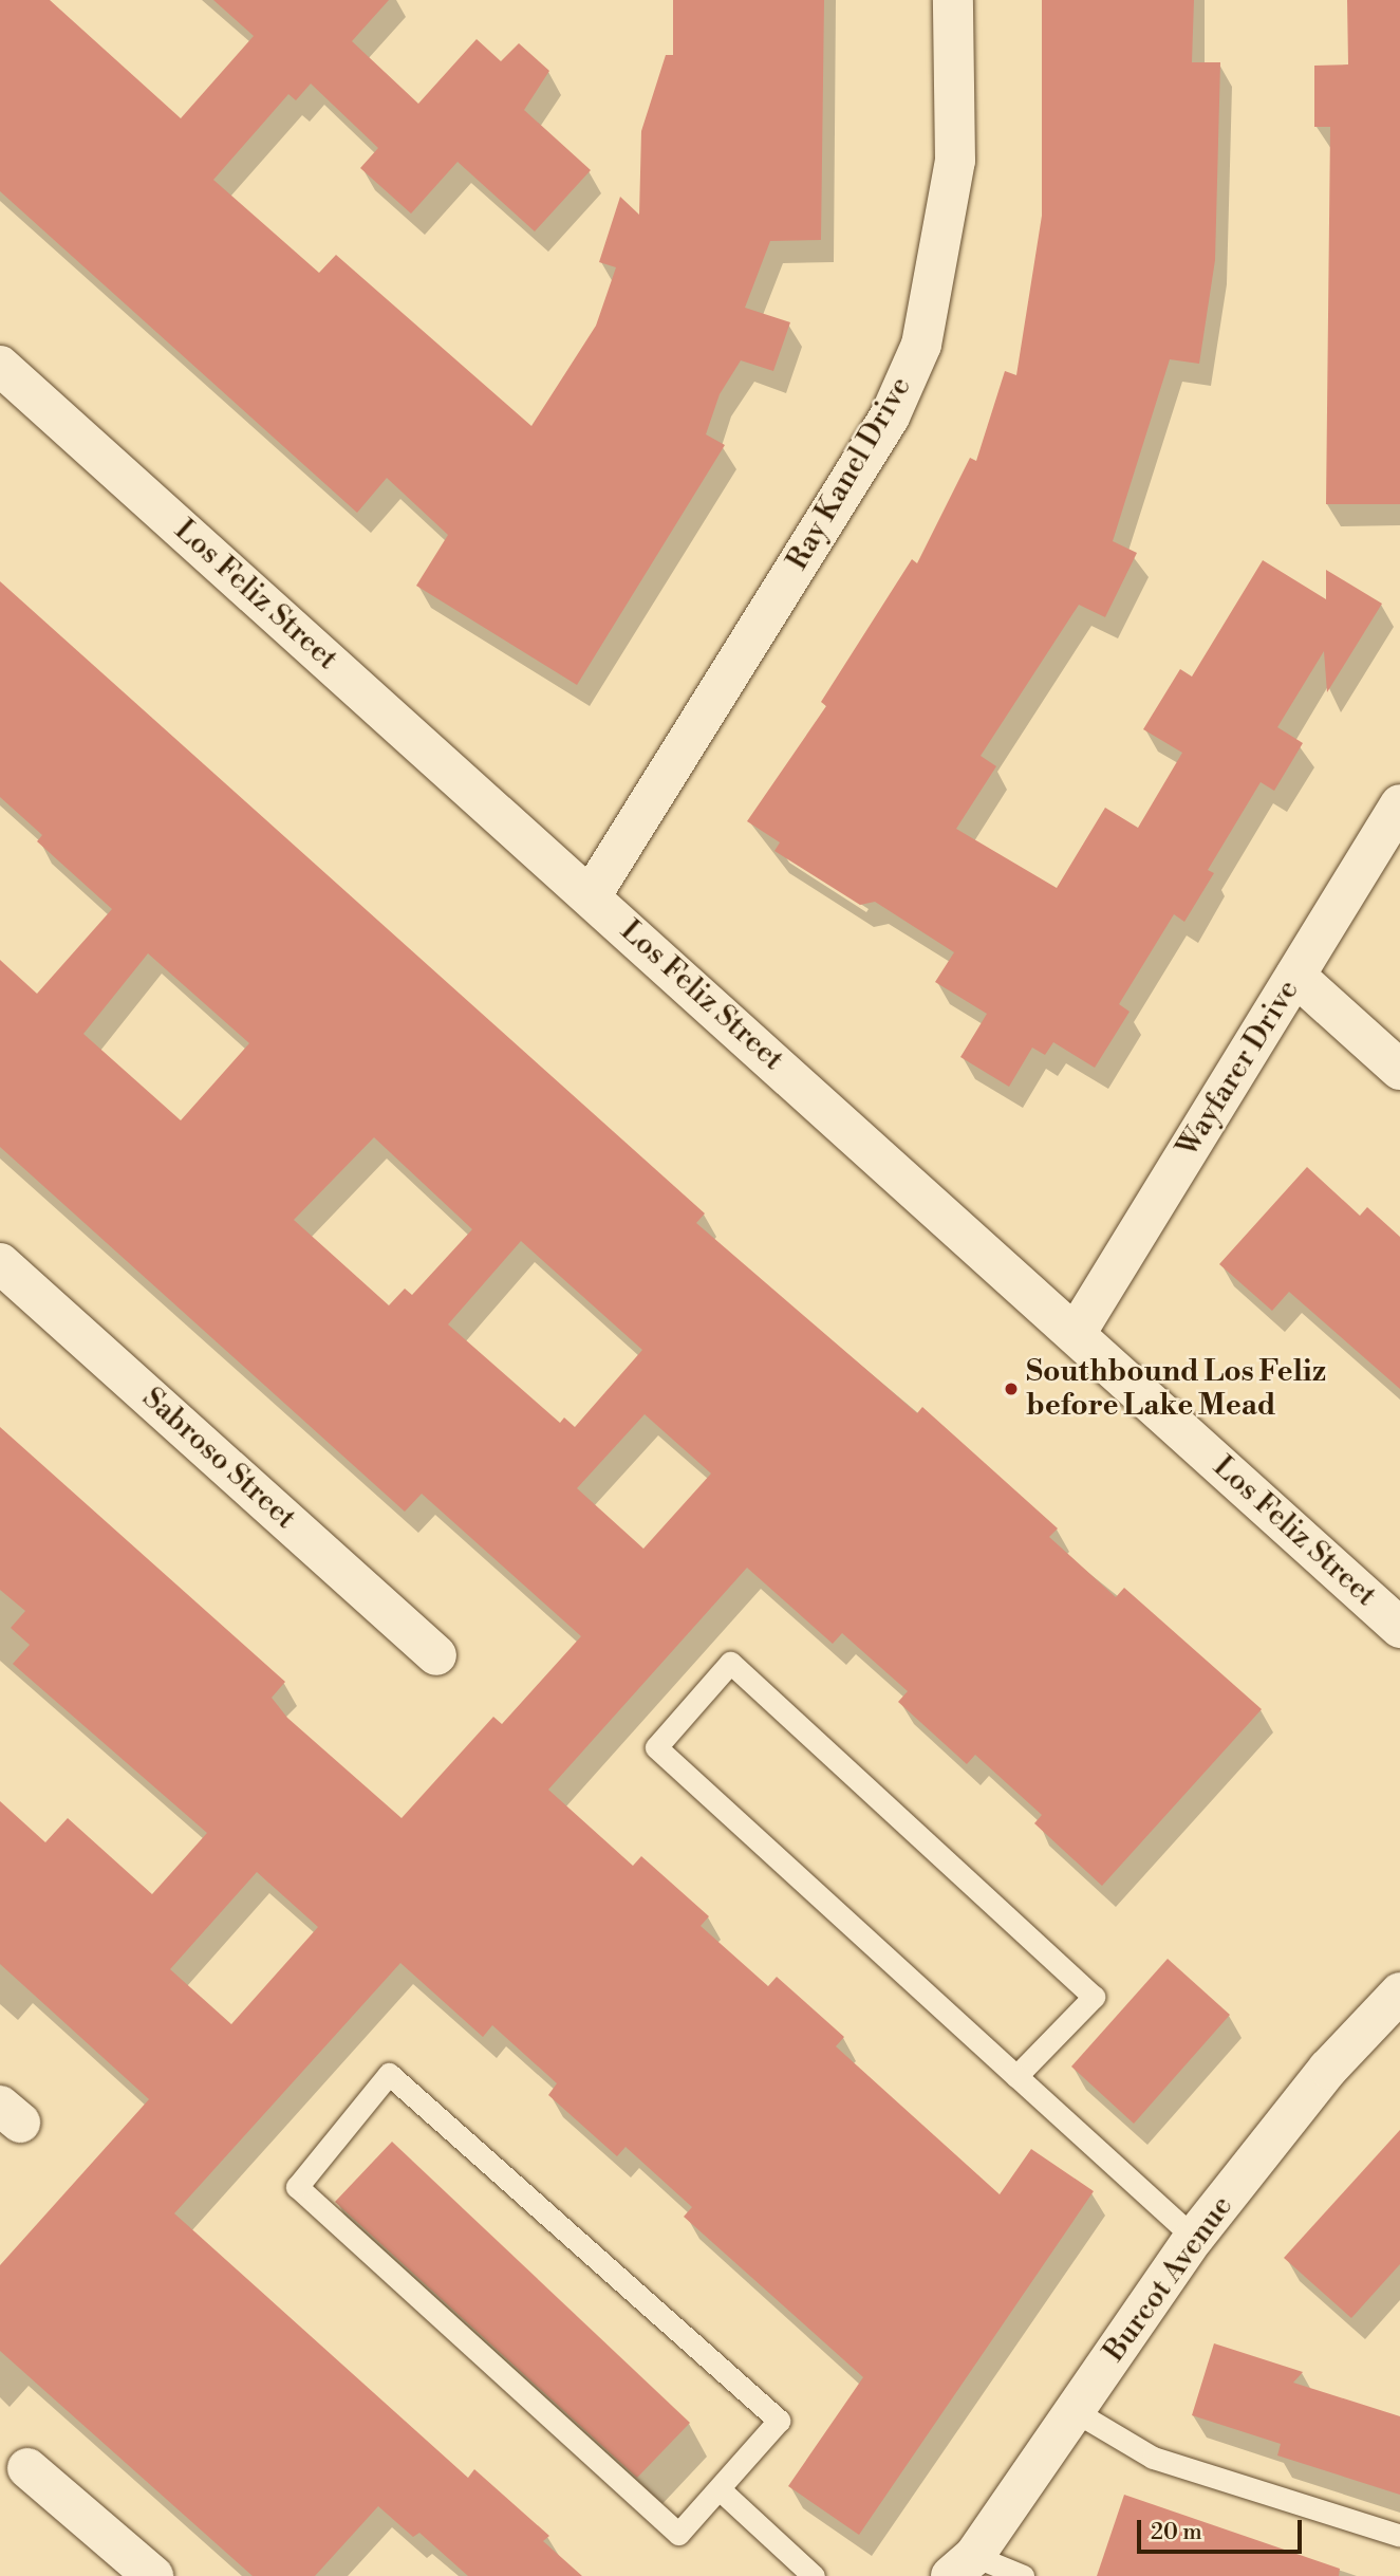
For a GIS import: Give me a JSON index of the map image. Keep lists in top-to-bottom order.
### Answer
{
  "streets": {
    "street": [
      "Ray Kanel Drive",
      "Los Feliz Street",
      "Wayfarer Drive",
      "Sabroso Street",
      "Burcot Avenue"
    ]
  },
  "crossings": [
    ["Ray Kanel Drive", "Los Feliz Street"],
    ["Los Feliz Street", "Wayfarer Drive"]
  ],
  "places": ["Southbound Los Feliz before Lake Mead"],
  "scale_bar": "20 m"
}
